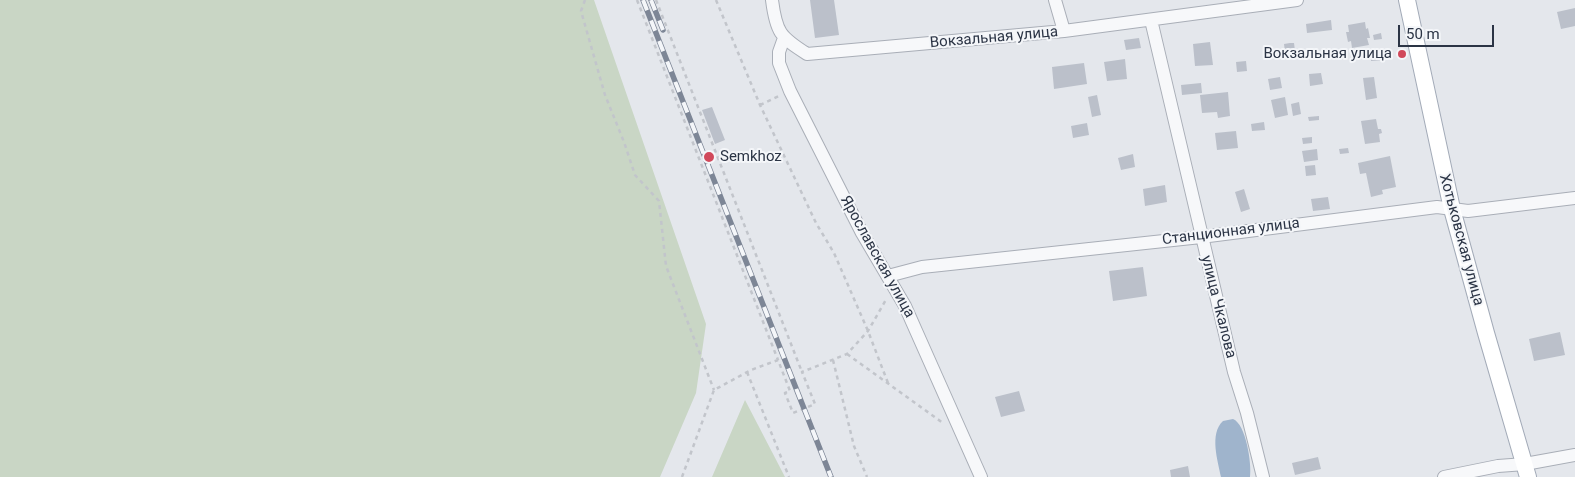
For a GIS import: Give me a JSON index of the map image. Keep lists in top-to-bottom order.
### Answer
{
  "streets": {
    "main road": ["Хотьковская улица"],
    "street": [
      "Вокзальная улица",
      "Станционная улица",
      "Ярославская улица",
      "улица Чкалова"
    ]
  },
  "crossings": [
    ["Вокзальная улица", "Ярославская улица"],
    ["Вокзальная улица", "улица Чкалова"],
    ["Станционная улица", "Хотьковская улица"],
    ["Станционная улица", "Ярославская улица"],
    ["Станционная улица", "улица Чкалова"]
  ],
  "places": ["Вокзальная улица", "Semkhoz"],
  "scale_bar": "50 m"
}
